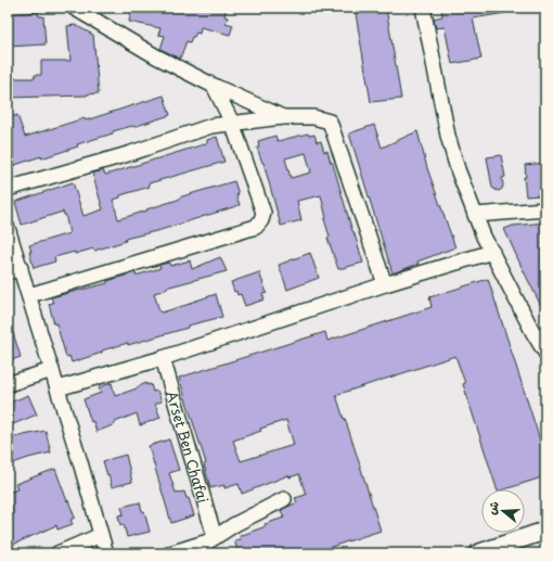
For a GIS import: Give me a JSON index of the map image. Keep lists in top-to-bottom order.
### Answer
{
  "streets": {
    "street": ["Arset Ben Chafai"]
  },
  "north": "left"
}
